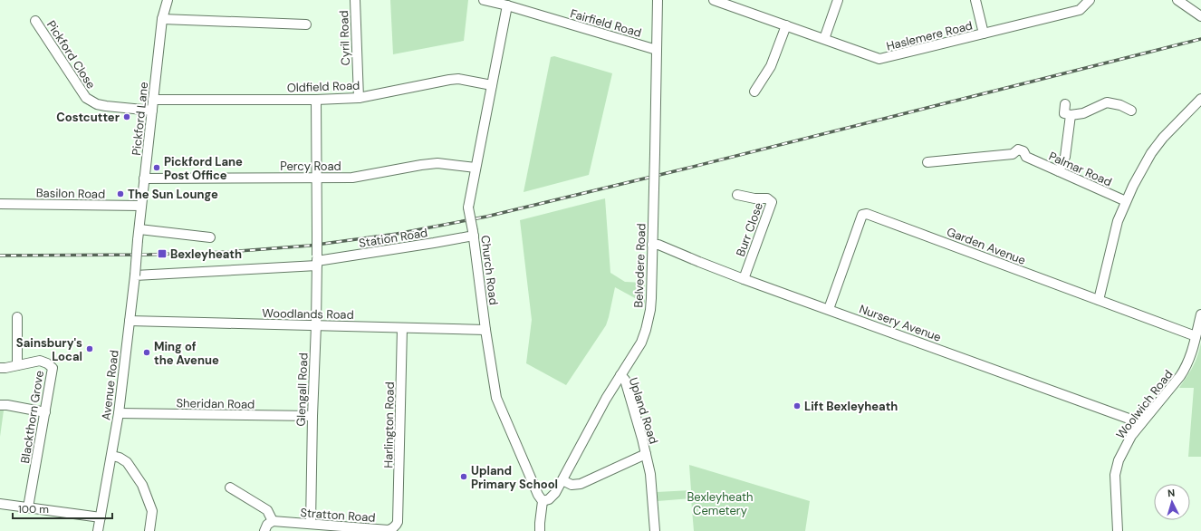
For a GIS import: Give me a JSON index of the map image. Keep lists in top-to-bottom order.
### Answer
{
  "streets": {
    "street": [
      "Fairfield Road",
      "Haslemere Road",
      "Cyril Road",
      "Pickford Close",
      "Oldfield Road",
      "Pickford Lane",
      "Percy Road",
      "Palmar Road",
      "Basilon Road",
      "Burr Close",
      "Station Road",
      "Garden Avenue",
      "Belvedere Road",
      "Church Road",
      "Woodlands Road",
      "Nursery Avenue",
      "Avenue Road",
      "Glengall Road",
      "Sheridan Road",
      "Woolwich Road",
      "Upland Road",
      "Blackthorn Grove",
      "Harlington Road",
      "Stratton Road"
    ]
  },
  "crossings": [
    ["Fairfield Road", "Belvedere Road"],
    ["Fairfield Road", "Church Road"],
    ["Cyril Road", "Oldfield Road"],
    ["Pickford Close", "Pickford Lane"],
    ["Oldfield Road", "Pickford Lane"],
    ["Oldfield Road", "Church Road"],
    ["Oldfield Road", "Glengall Road"],
    ["Pickford Lane", "Percy Road"],
    ["Pickford Lane", "Basilon Road"],
    ["Pickford Lane", "Avenue Road"],
    ["Percy Road", "Church Road"],
    ["Percy Road", "Glengall Road"],
    ["Burr Close", "Nursery Avenue"],
    ["Station Road", "Church Road"],
    ["Station Road", "Avenue Road"],
    ["Station Road", "Glengall Road"],
    ["Garden Avenue", "Nursery Avenue"],
    ["Garden Avenue", "Woolwich Road"],
    ["Belvedere Road", "Church Road"],
    ["Belvedere Road", "Nursery Avenue"],
    ["Belvedere Road", "Upland Road"],
    ["Church Road", "Woodlands Road"],
    ["Woodlands Road", "Avenue Road"],
    ["Woodlands Road", "Glengall Road"],
    ["Woodlands Road", "Harlington Road"],
    ["Nursery Avenue", "Woolwich Road"],
    ["Avenue Road", "Sheridan Road"],
    ["Glengall Road", "Sheridan Road"],
    ["Glengall Road", "Stratton Road"],
    ["Harlington Road", "Stratton Road"]
  ],
  "parks": ["Bexleyheath Cemetery"],
  "places": {
    "other": [
      "Costcutter",
      "Pickford Lane Post Office",
      "The Sun Lounge",
      "Sainsbury's Local",
      "Ming of the Avenue",
      "Lift Bexleyheath",
      "Upland Primary School"
    ],
    "transit": ["Bexleyheath"]
  },
  "scale_bar": "100 m",
  "north": "top"
}
